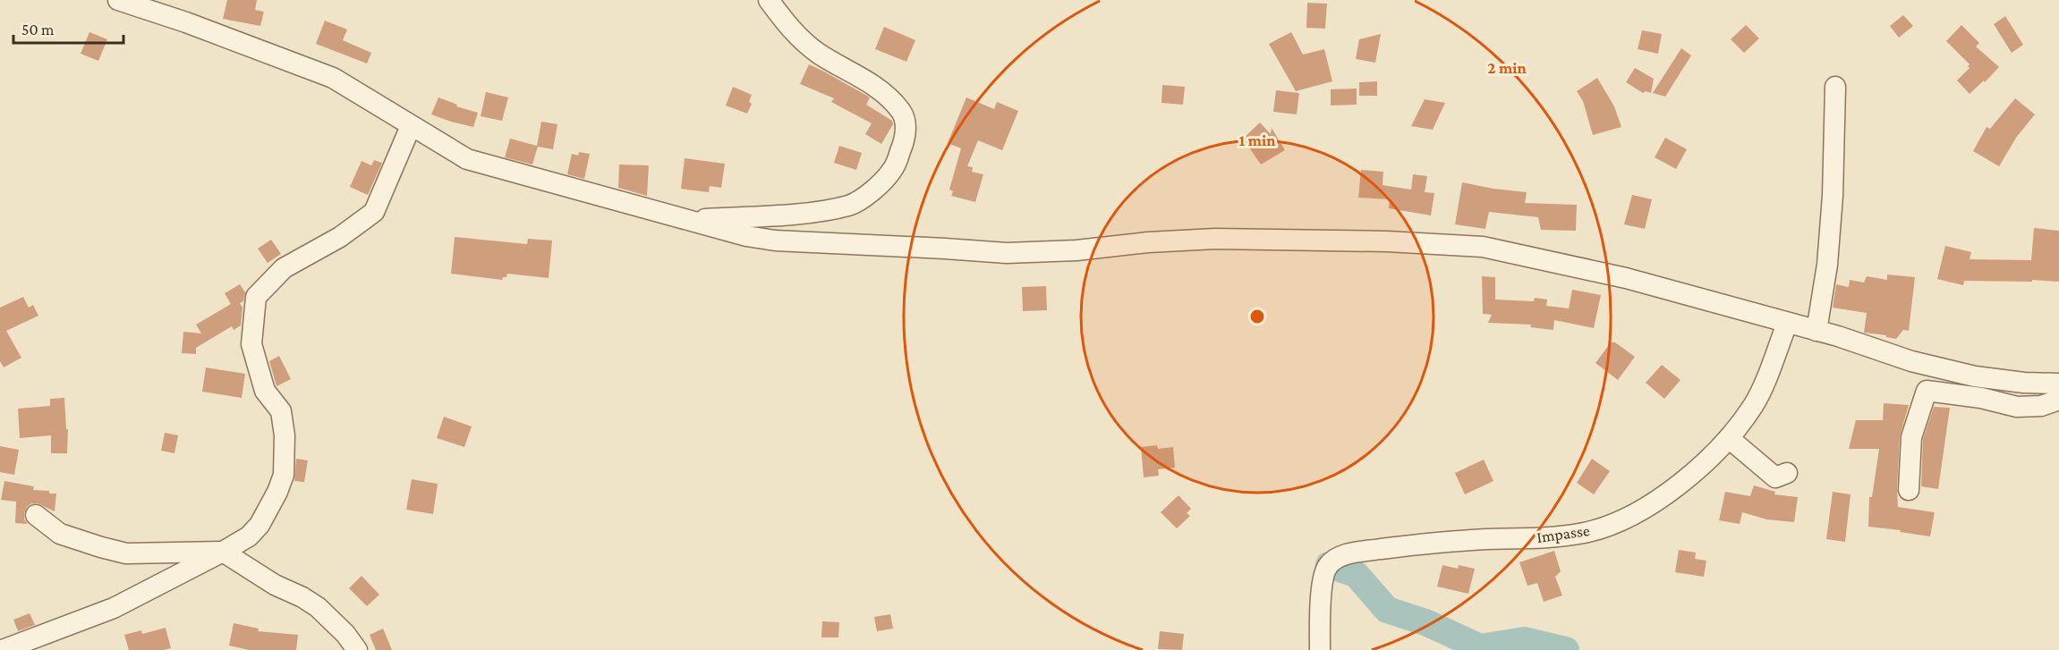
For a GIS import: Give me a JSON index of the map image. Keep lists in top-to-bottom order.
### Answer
{
  "streets": {
    "street": ["Impasse"]
  },
  "scale_bar": "50 m",
  "rings": ["2 min", "1 min"]
}
